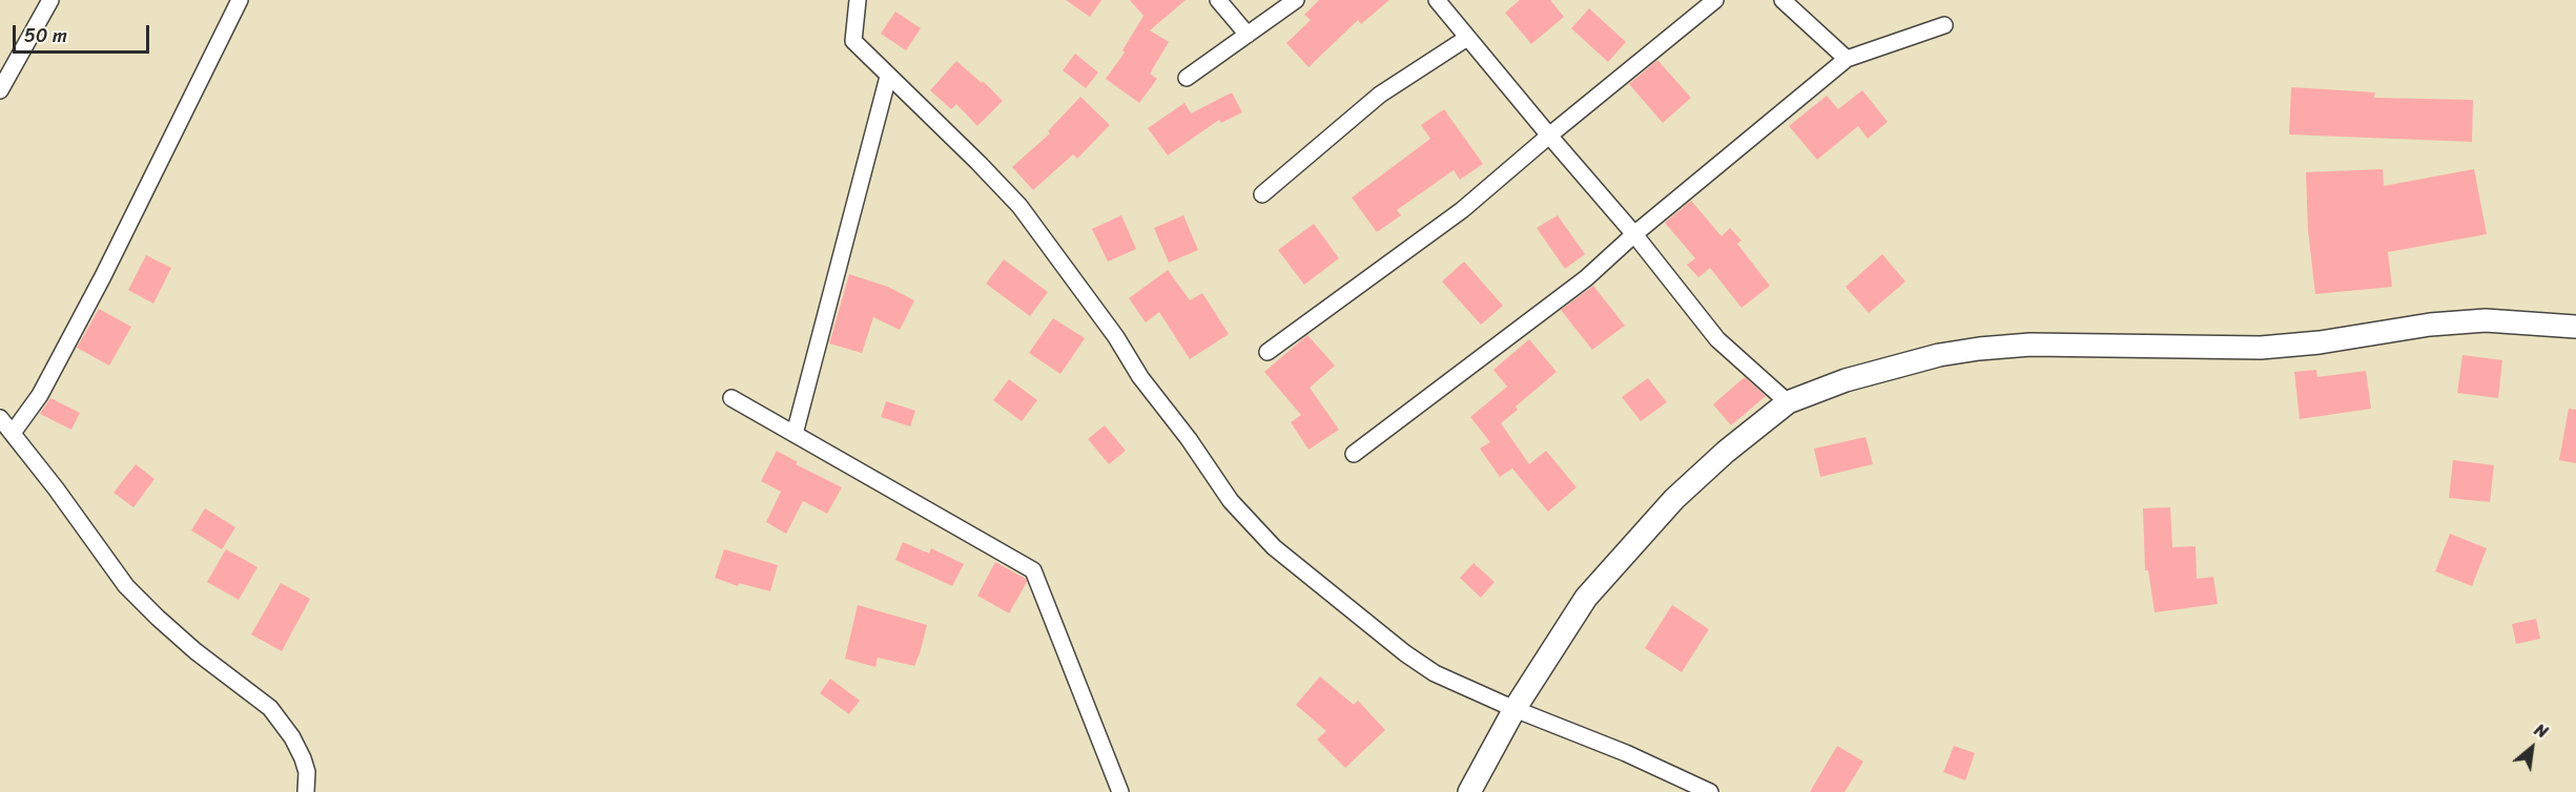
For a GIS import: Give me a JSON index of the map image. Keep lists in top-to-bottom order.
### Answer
{
  "scale_bar": "50 m",
  "north": "top right"
}
